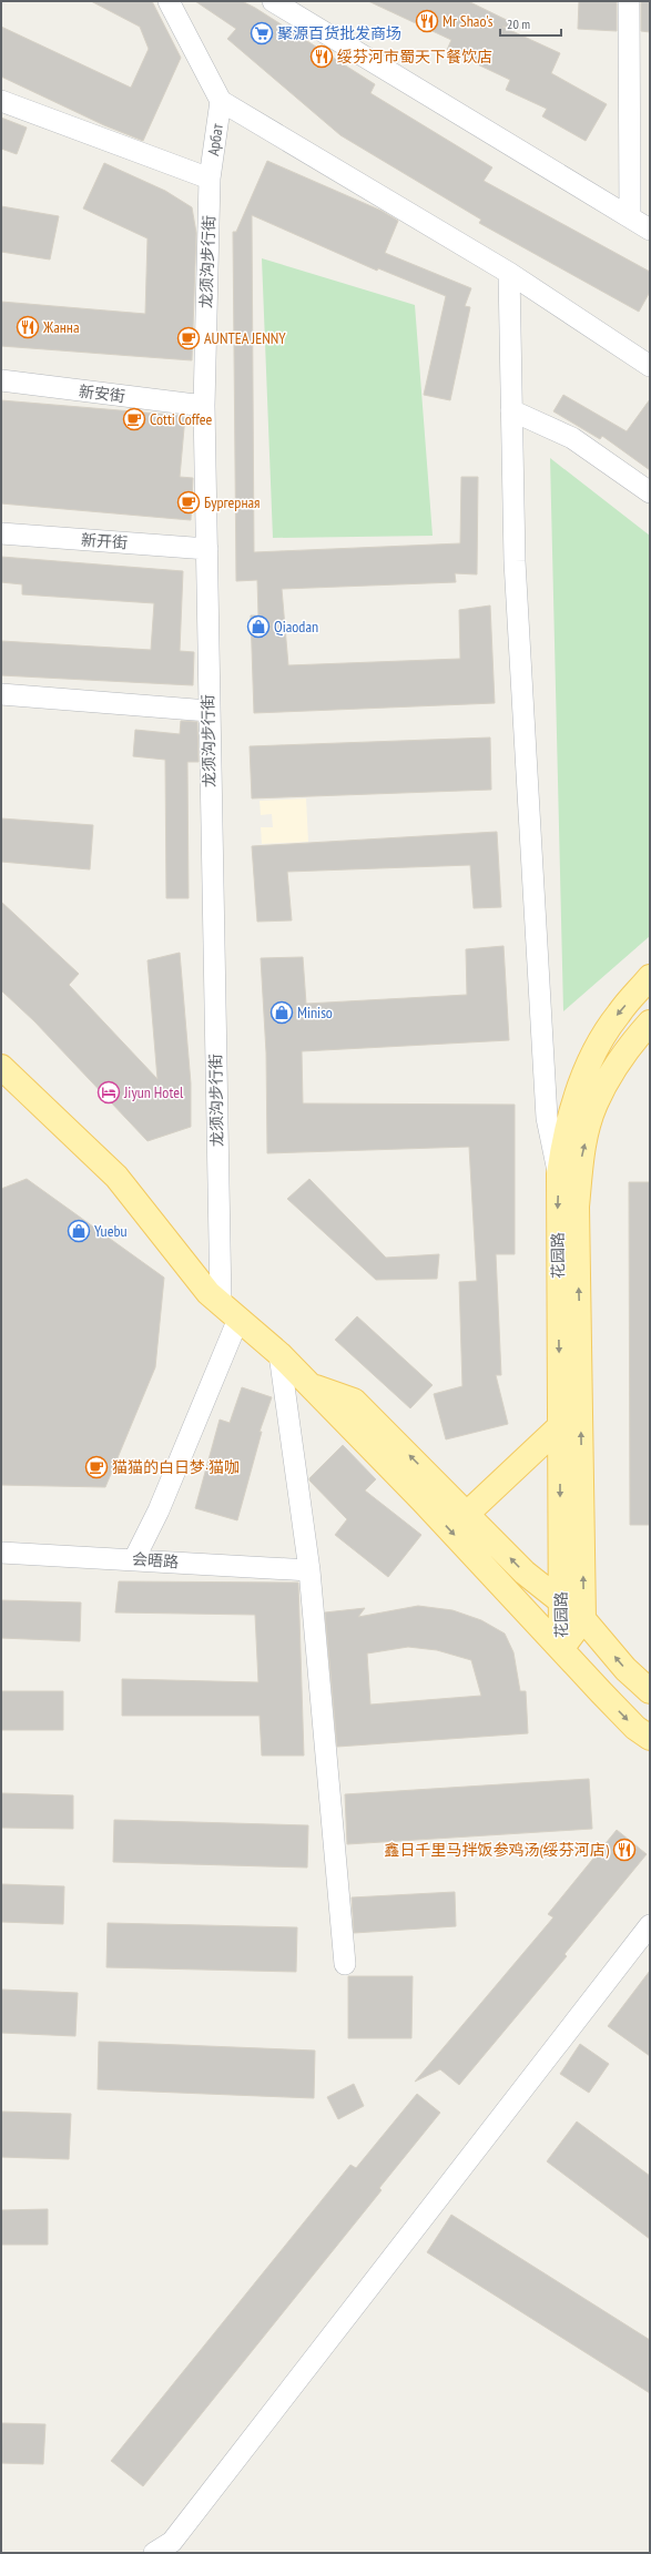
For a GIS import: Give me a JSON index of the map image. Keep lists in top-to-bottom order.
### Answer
{
  "streets": {
    "main road": ["花园路"],
    "street": [
      "Арбат",
      "龙须沟步行街",
      "新安街",
      "新开街",
      "会晤路"
    ]
  },
  "crossings": [
    ["Арбат", "龙须沟步行街"],
    ["龙须沟步行街", "新安街"],
    ["龙须沟步行街", "新开街"]
  ],
  "places": {
    "restaurant": [
      "Mr Shao's",
      "绥芬河市蜀天下餐饮店",
      "Жанна",
      "鑫日千里马拌饭参鸡汤(绥芬河店)"
    ],
    "supermarket": ["聚源百货批发商场"],
    "cafe": [
      "AUNTEA JENNY",
      "Cotti Coffee",
      "Бургерная",
      "猫猫的白日梦·猫咖"
    ],
    "shop": ["Qiaodan", "Miniso", "Yuebu"],
    "hotel": ["Jiyun Hotel"]
  },
  "scale_bar": "20 m"
}
